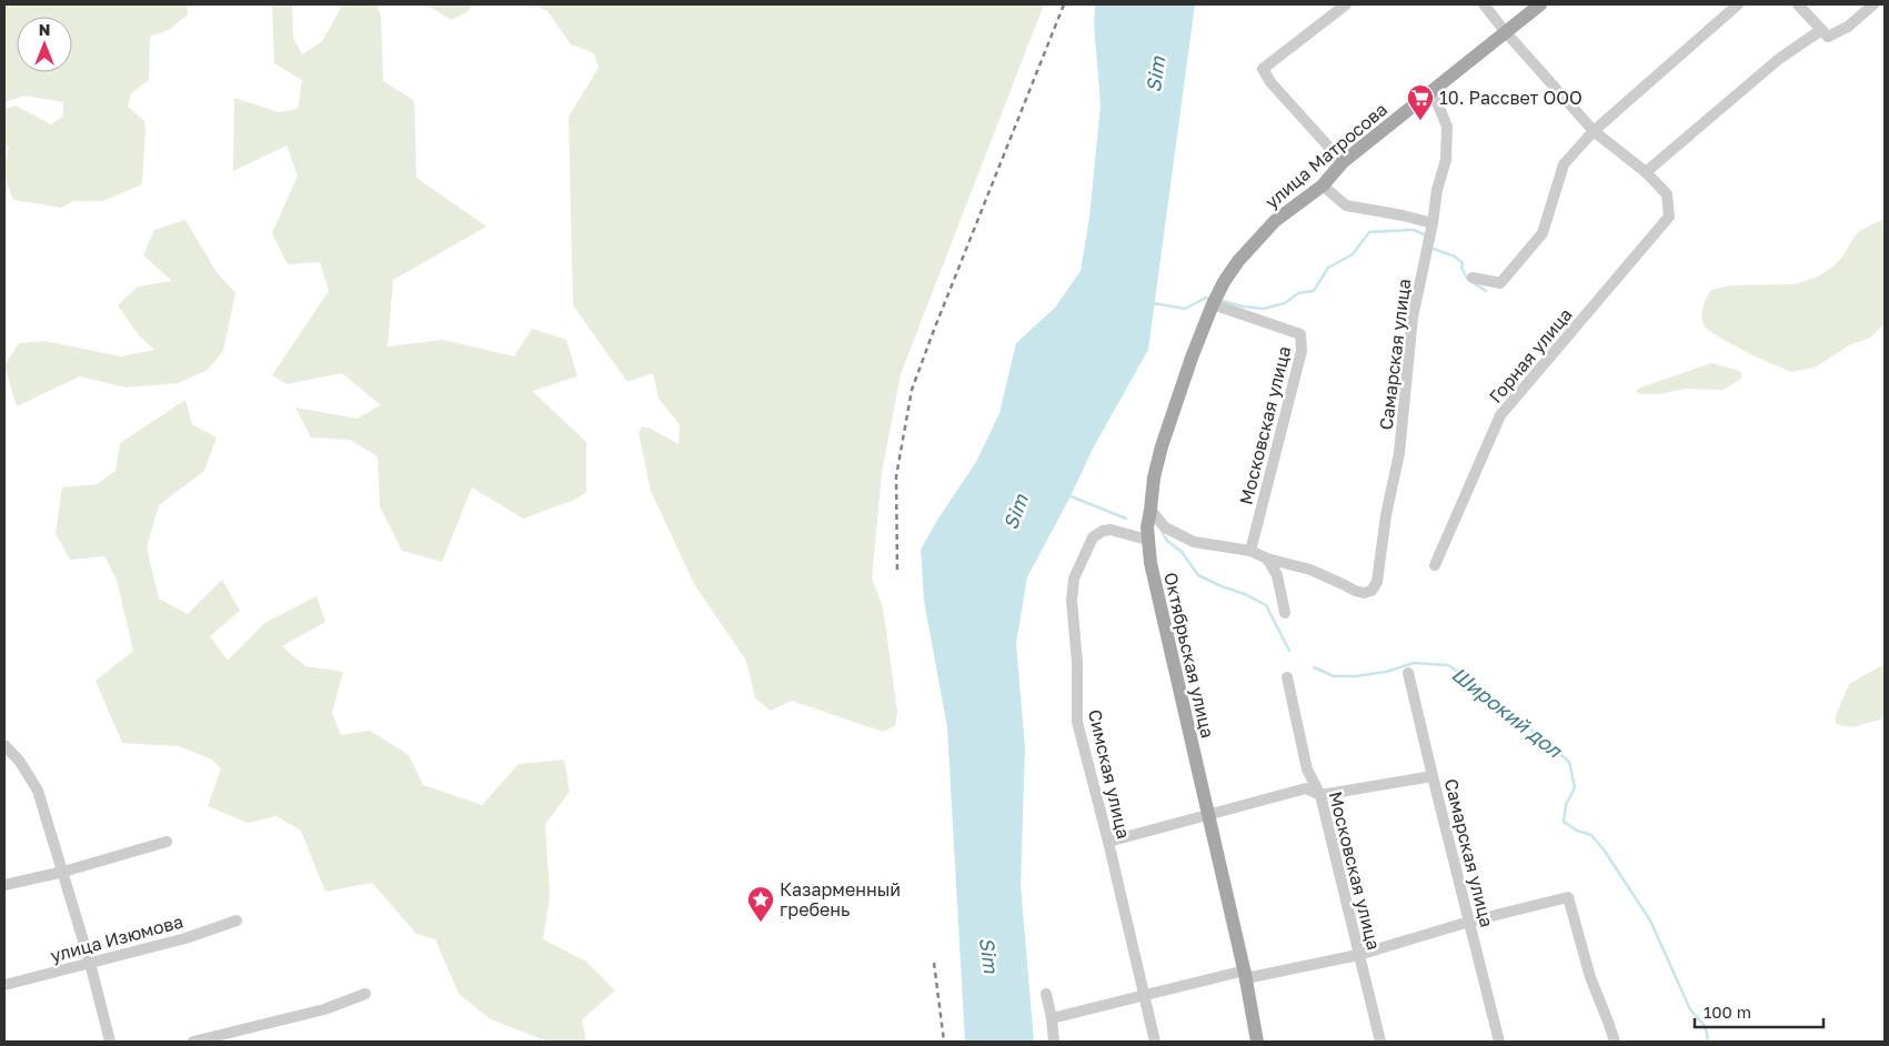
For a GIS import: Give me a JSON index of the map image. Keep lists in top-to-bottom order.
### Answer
{
  "streets": {
    "main road": ["улица Матросова", "Октябрьская улица"],
    "street": [
      "Самарская улица",
      "Горная улица",
      "Московская улица",
      "Симская улица",
      "улица Изюмова"
    ]
  },
  "crossings": [
    ["улица Матросова", "Самарская улица"],
    ["улица Матросова", "Октябрьская улица"],
    ["Московская улица", "Октябрьская улица"],
    ["Октябрьская улица", "Симская улица"]
  ],
  "water": ["Sim", "Широкий дол"],
  "places": {
    "supermarket": ["10. Рассвет ООО"],
    "place": ["Казарменный гребень"]
  },
  "scale_bar": "100 m",
  "north": "top"
}
